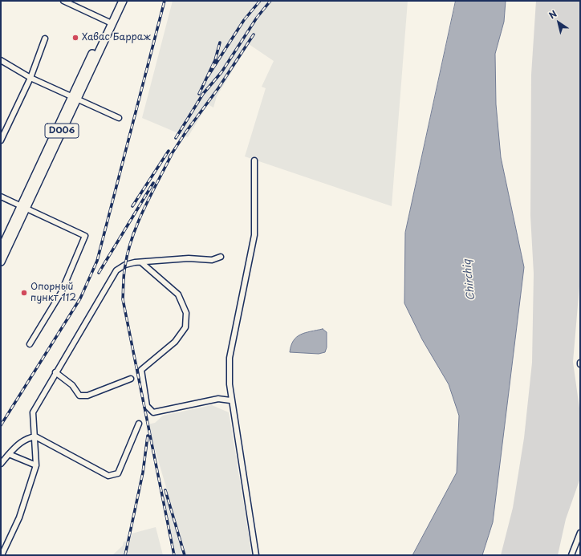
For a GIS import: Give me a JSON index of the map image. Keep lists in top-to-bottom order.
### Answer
{
  "streets": {
    "main road": ["D006"]
  },
  "water": ["Chirchiq"],
  "places": ["Хавас Барраж", "Опорный пункт 112"],
  "north": "top left"
}
